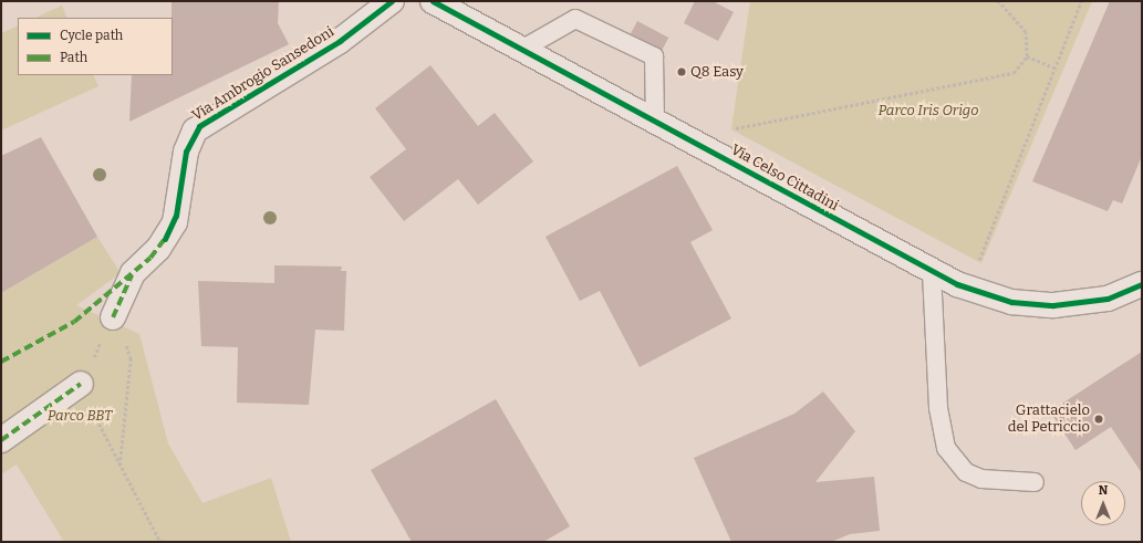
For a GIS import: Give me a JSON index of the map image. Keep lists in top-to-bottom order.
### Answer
{
  "streets": {
    "street": ["Via Ambrogio Sansedoni", "Via Celso Cittadini"]
  },
  "parks": ["Parco Iris Origo", "Parco BBT"],
  "places": ["Q8 Easy", "Grattacielo del Petriccio"],
  "legend": ["Cycle path", "Path"],
  "north": "top"
}
